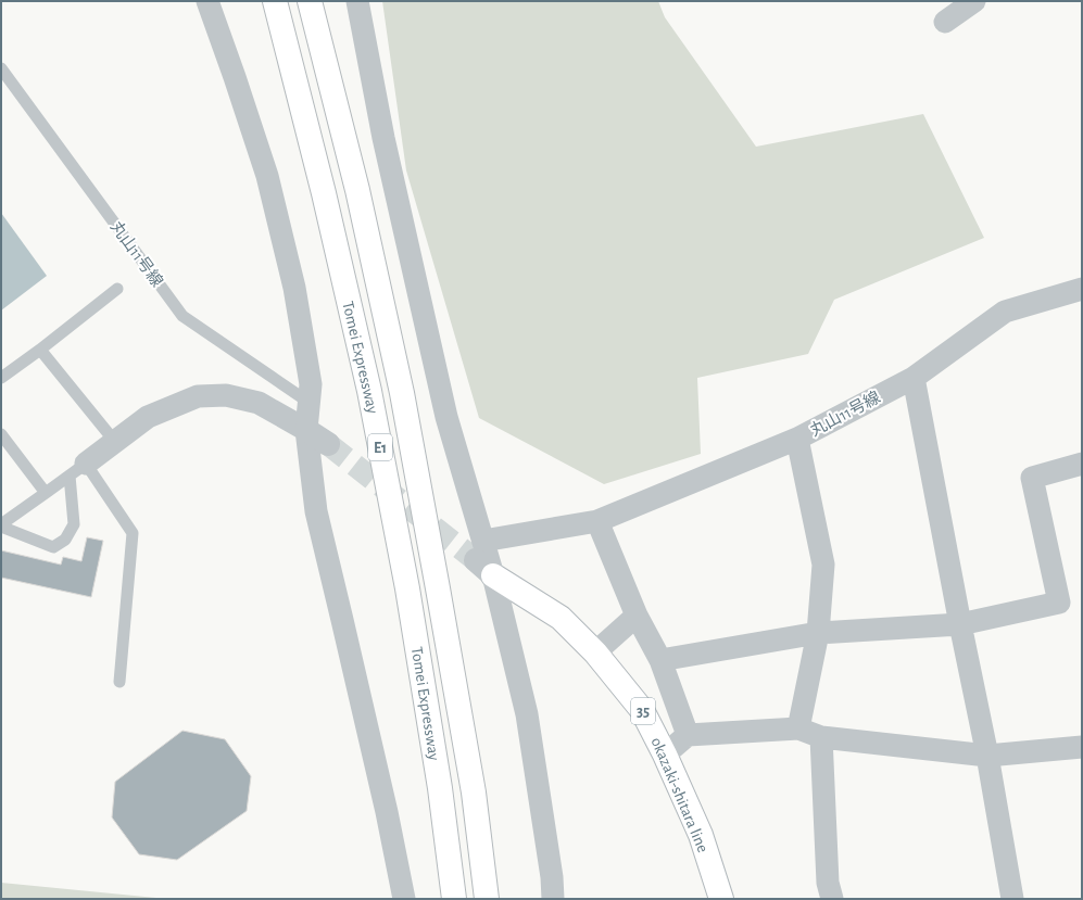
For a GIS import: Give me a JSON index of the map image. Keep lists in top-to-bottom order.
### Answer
{
  "streets": {
    "main road": [
      "Tomei Expressway",
      "E1",
      "35",
      "okazaki-shitara line"
    ],
    "street": ["丸山11号線"]
  }
}
